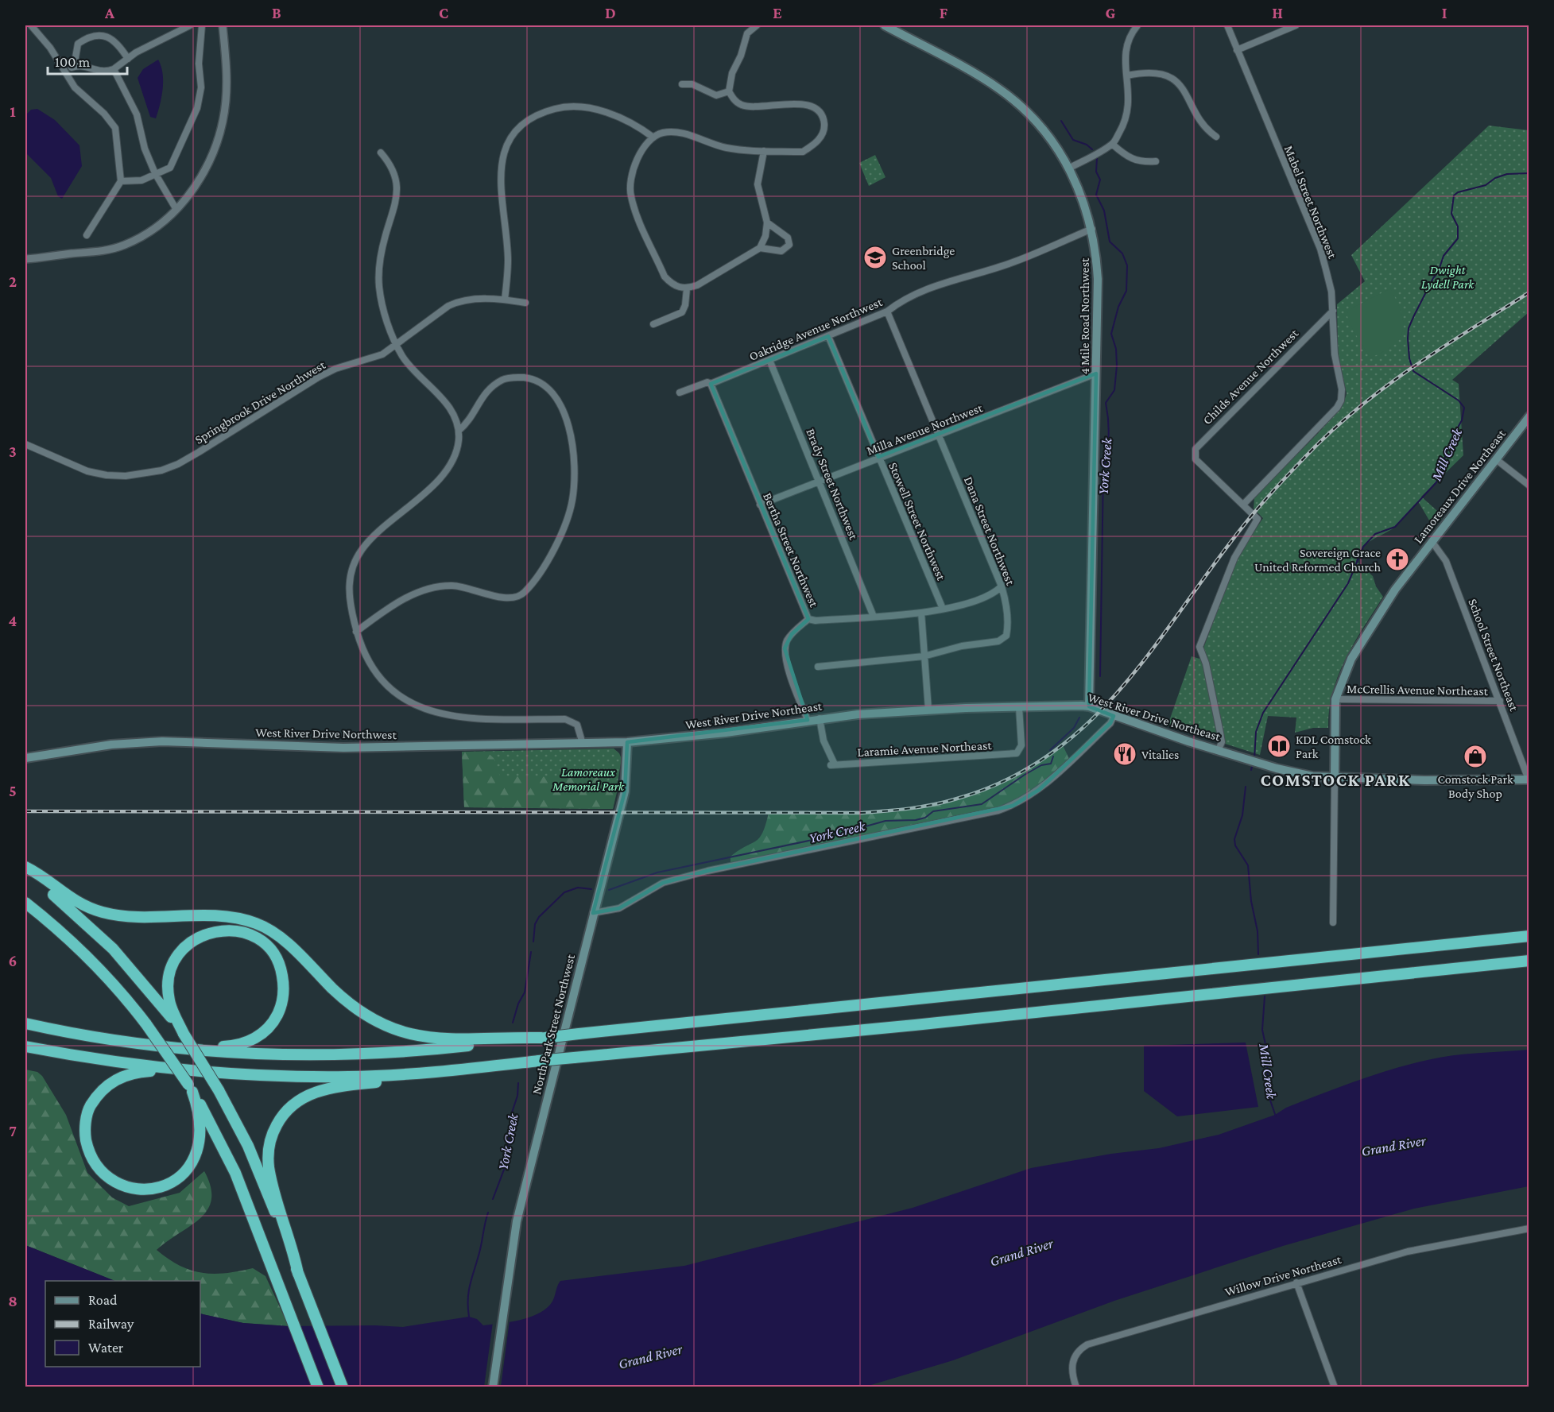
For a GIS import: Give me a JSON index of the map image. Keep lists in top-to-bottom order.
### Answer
{
  "streets": {
    "main road": [
      "4 Mile Road Northwest",
      "Lamoreaux Drive Northeast",
      "West River Drive Northeast",
      "West River Drive Northwest",
      "North Park Street Northwest"
    ],
    "street": [
      "Mabel Street Northwest",
      "Oakridge Avenue Northwest",
      "Childs Avenue Northwest",
      "Springbrook Drive Northwest",
      "Milla Avenue Northwest",
      "Brady Street Northwest",
      "Stowell Street Northwest",
      "Dana Street Northwest",
      "Bertha Street Northwest",
      "School Street Northeast",
      "McCrellis Avenue Northeast",
      "Laramie Avenue Northeast",
      "Willow Drive Northeast"
    ]
  },
  "crossings": [
    ["Mabel Street Northwest", "Childs Avenue Northwest"],
    ["4 Mile Road Northwest", "Oakridge Avenue Northwest"],
    ["4 Mile Road Northwest", "Milla Avenue Northwest"],
    ["4 Mile Road Northwest", "West River Drive Northeast"],
    ["Oakridge Avenue Northwest", "Brady Street Northwest"],
    ["Oakridge Avenue Northwest", "Stowell Street Northwest"],
    ["Oakridge Avenue Northwest", "Dana Street Northwest"],
    ["Oakridge Avenue Northwest", "Bertha Street Northwest"],
    ["Milla Avenue Northwest", "Brady Street Northwest"],
    ["Milla Avenue Northwest", "Stowell Street Northwest"],
    ["Milla Avenue Northwest", "Dana Street Northwest"],
    ["Milla Avenue Northwest", "Bertha Street Northwest"],
    ["Lamoreaux Drive Northeast", "School Street Northeast"],
    ["Lamoreaux Drive Northeast", "McCrellis Avenue Northeast"],
    ["Lamoreaux Drive Northeast", "West River Drive Northeast"],
    ["Bertha Street Northwest", "West River Drive Northeast"],
    ["School Street Northeast", "McCrellis Avenue Northeast"],
    ["School Street Northeast", "West River Drive Northeast"],
    ["West River Drive Northeast", "West River Drive Northwest"],
    ["West River Drive Northeast", "Laramie Avenue Northeast"],
    ["West River Drive Northeast", "North Park Street Northwest"],
    ["West River Drive Northwest", "North Park Street Northwest"]
  ],
  "districts": ["COMSTOCK PARK"],
  "water": ["Mill Creek", "York Creek", "Grand River"],
  "parks": ["Dwight Lydell Park", "Lamoreaux Memorial Park"],
  "places": {
    "school or university": ["Greenbridge School"],
    "church": ["Sovereign Grace United Reformed Church"],
    "library": ["KDL Comstock Park"],
    "restaurant": ["Vitalies"],
    "shop": ["Comstock Park Body Shop"]
  },
  "legend": ["Road", "Railway", "Water"],
  "scale_bar": "100 m",
  "grid": {
    "columns": [
      "A",
      "B",
      "C",
      "D",
      "E",
      "F",
      "G",
      "H",
      "I"
    ],
    "rows": [
      "1",
      "2",
      "3",
      "4",
      "5",
      "6",
      "7",
      "8"
    ]
  }
}
